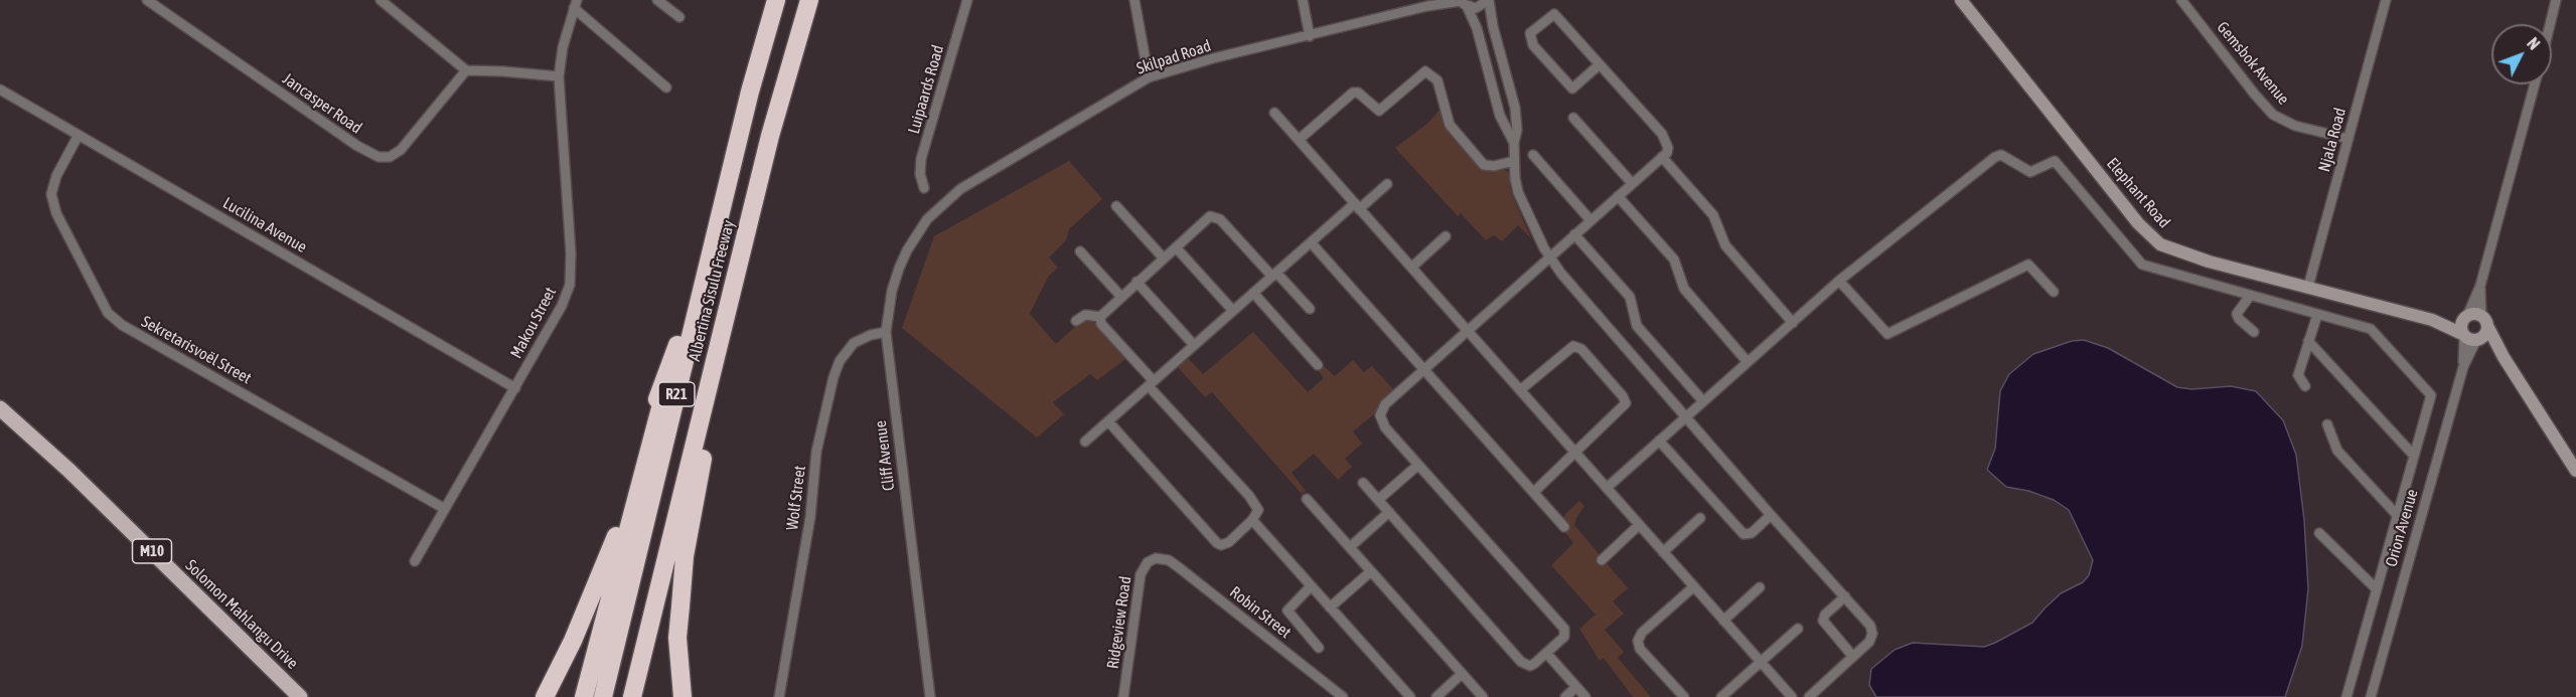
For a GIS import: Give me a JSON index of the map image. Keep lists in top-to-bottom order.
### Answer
{
  "streets": {
    "highway": ["Albertina Sisulu Freeway", "R21"],
    "main road": ["M10", "Solomon Mahlangu Drive"],
    "street": [
      "Skilpad Road",
      "Gemsbok Avenue",
      "Luipaards Road",
      "Jancasper Road",
      "Njala Road",
      "Elephant Road",
      "Lucilina Avenue",
      "Makou Street",
      "Sekretarisvoël Street",
      "Cliff Avenue",
      "Wolf Street",
      "Orion Avenue",
      "Robin Street",
      "Ridgeview Road"
    ]
  },
  "crossings": [
    ["Skilpad Road", "Cliff Avenue"],
    ["Gemsbok Avenue", "Njala Road"],
    ["Njala Road", "Elephant Road"],
    ["Elephant Road", "Orion Avenue"],
    ["Lucilina Avenue", "Makou Street"],
    ["Lucilina Avenue", "Sekretarisvoël Street"],
    ["Makou Street", "Sekretarisvoël Street"],
    ["Cliff Avenue", "Wolf Street"],
    ["Robin Street", "Ridgeview Road"]
  ],
  "north": "top right"
}
